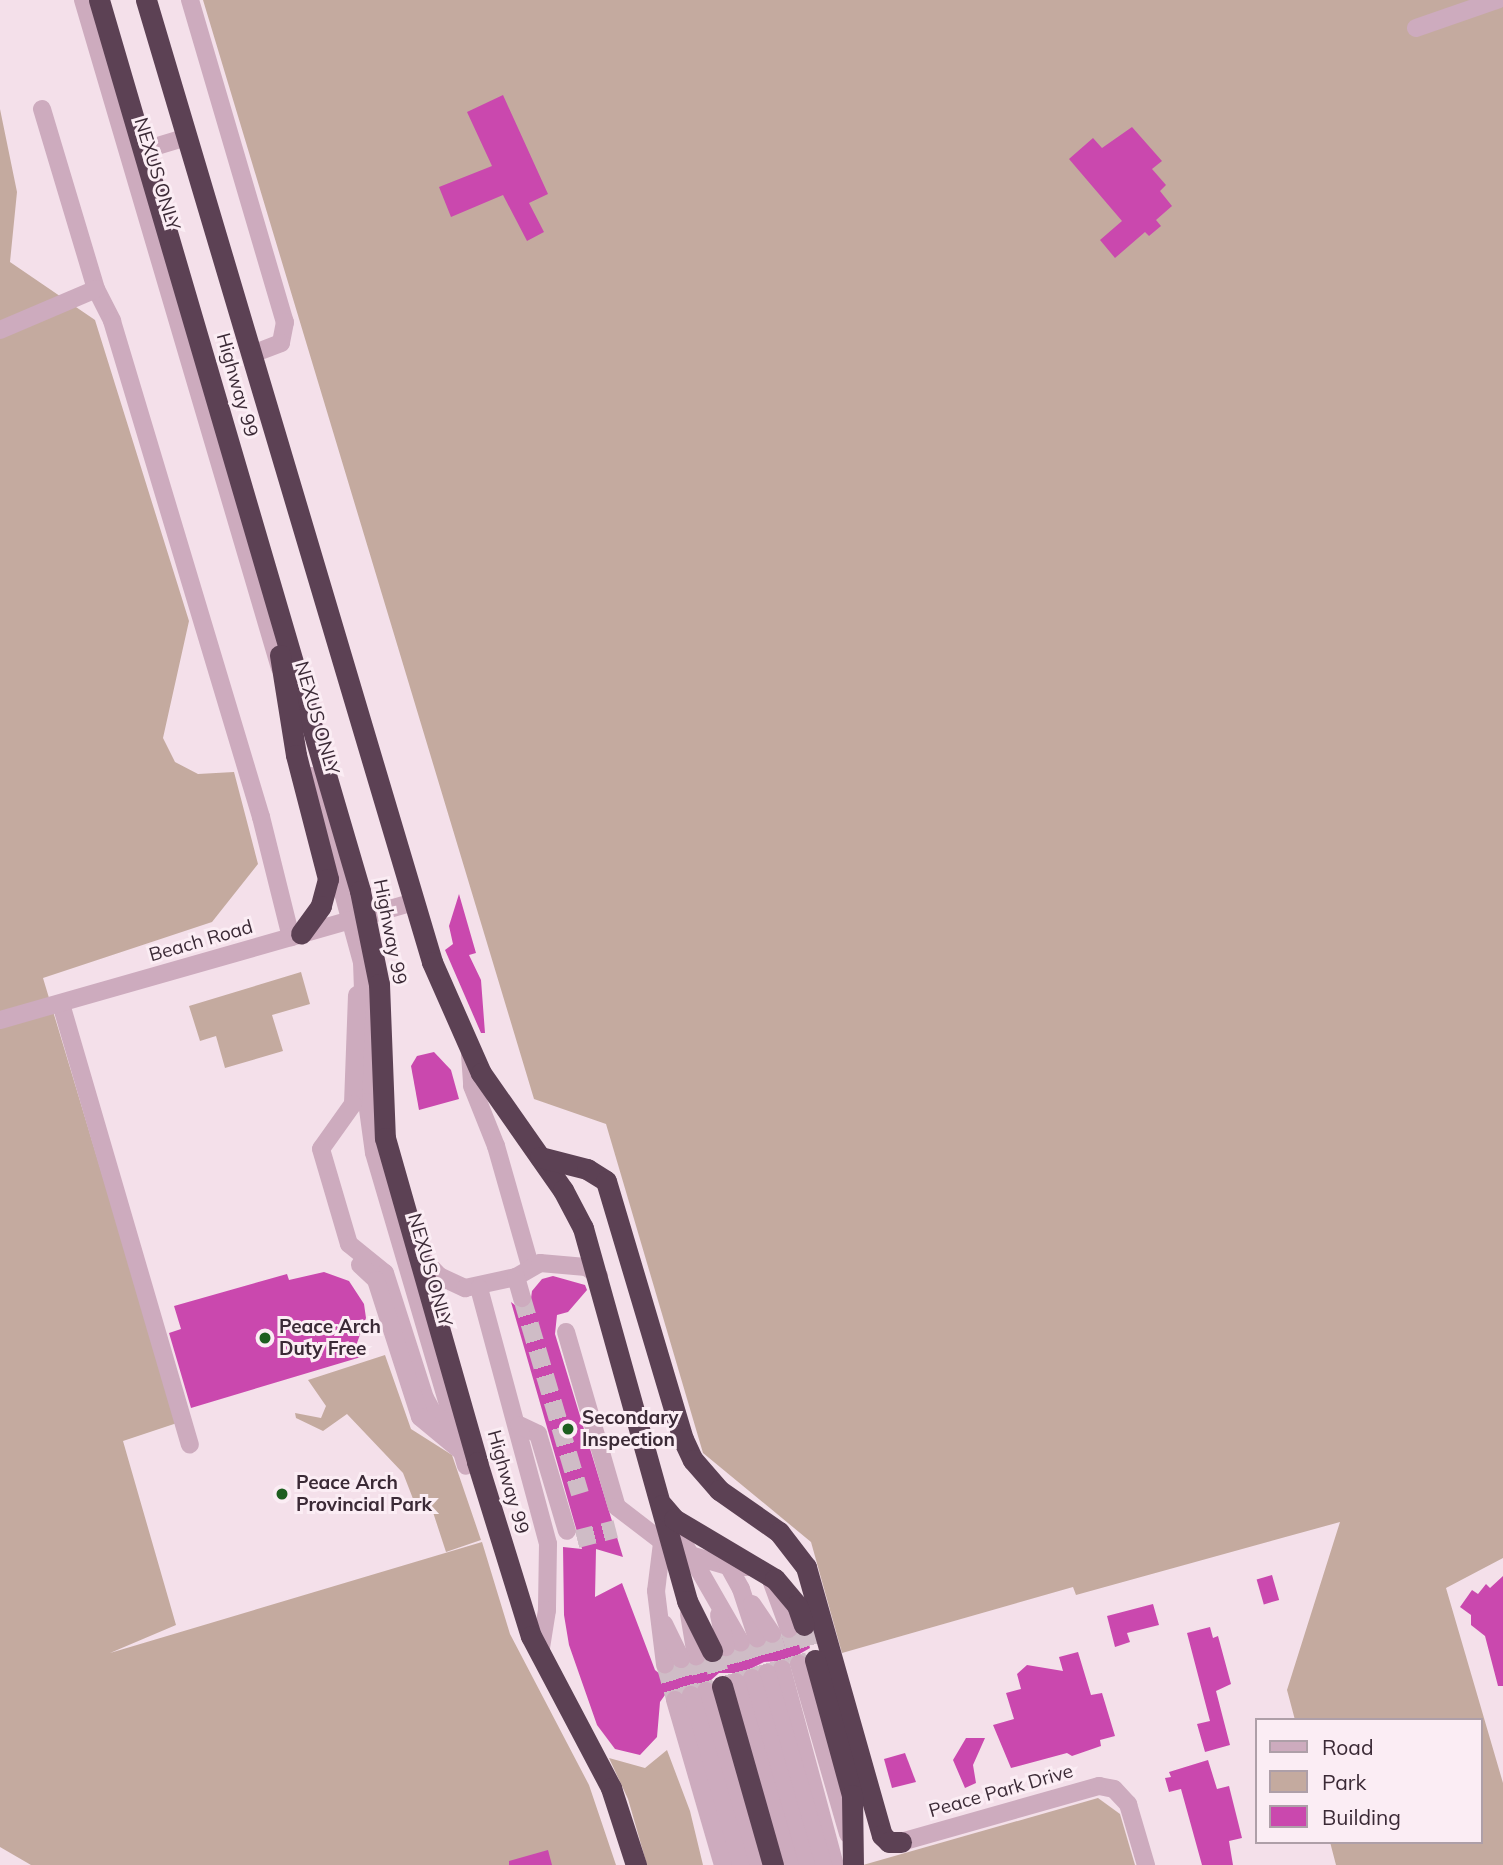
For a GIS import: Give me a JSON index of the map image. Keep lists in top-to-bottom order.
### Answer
{
  "streets": {
    "highway": ["Highway 99"],
    "street": ["NEXUS ONLY", "Beach Road", "Peace Park Drive"]
  },
  "crossings": [
    ["NEXUS ONLY", "Highway 99"],
    ["NEXUS ONLY", "Beach Road"],
    ["Highway 99", "Beach Road"]
  ],
  "places": ["Peace Arch Duty Free", "Secondary Inspection", "Peace Arch Provincial Park"],
  "legend": ["Road", "Park", "Building"]
}
